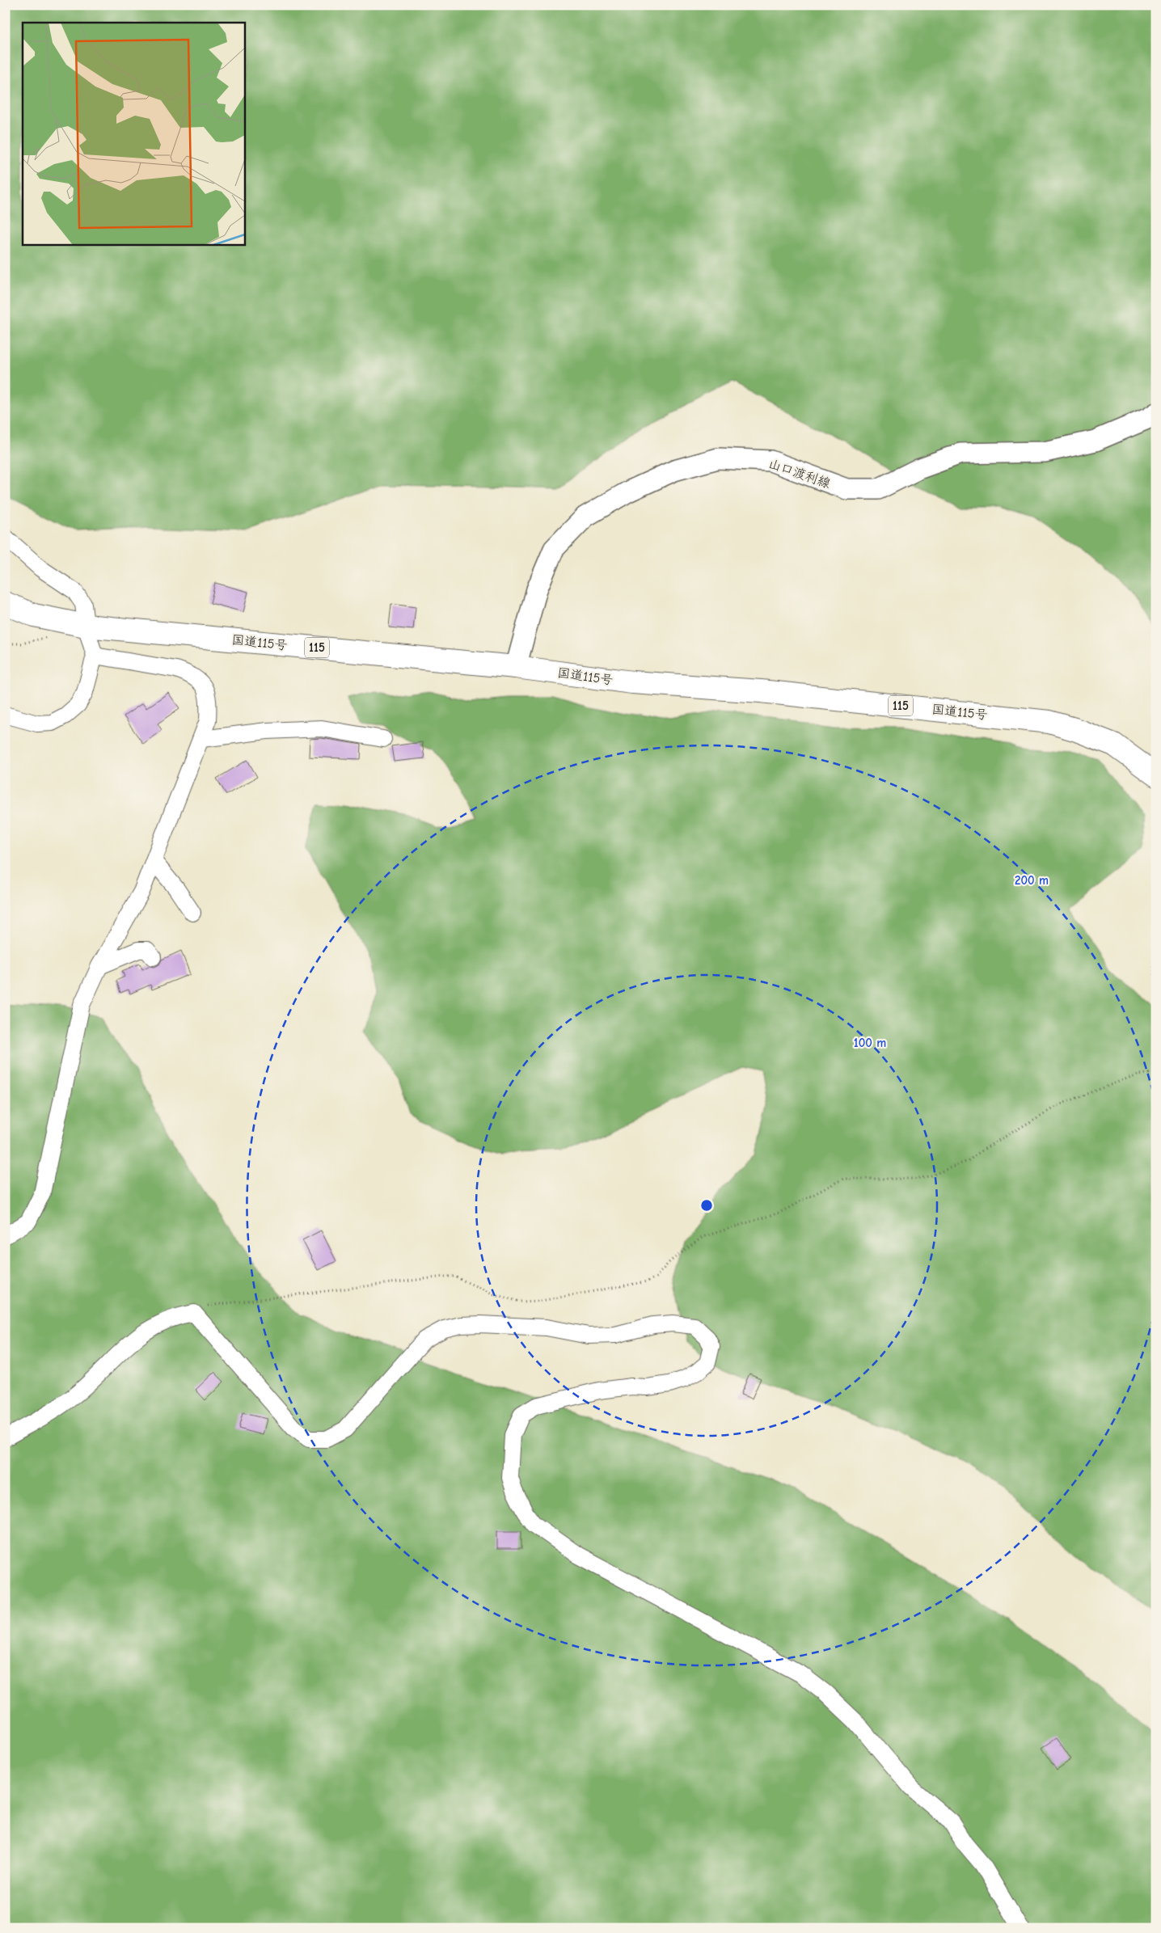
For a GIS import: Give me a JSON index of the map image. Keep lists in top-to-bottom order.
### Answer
{
  "streets": {
    "highway": ["国道115号", "115"],
    "main road": ["山口渡利線"]
  },
  "crossings": [
    ["山口渡利線", "国道115号"]
  ],
  "rings": ["200 m", "100 m"]
}
